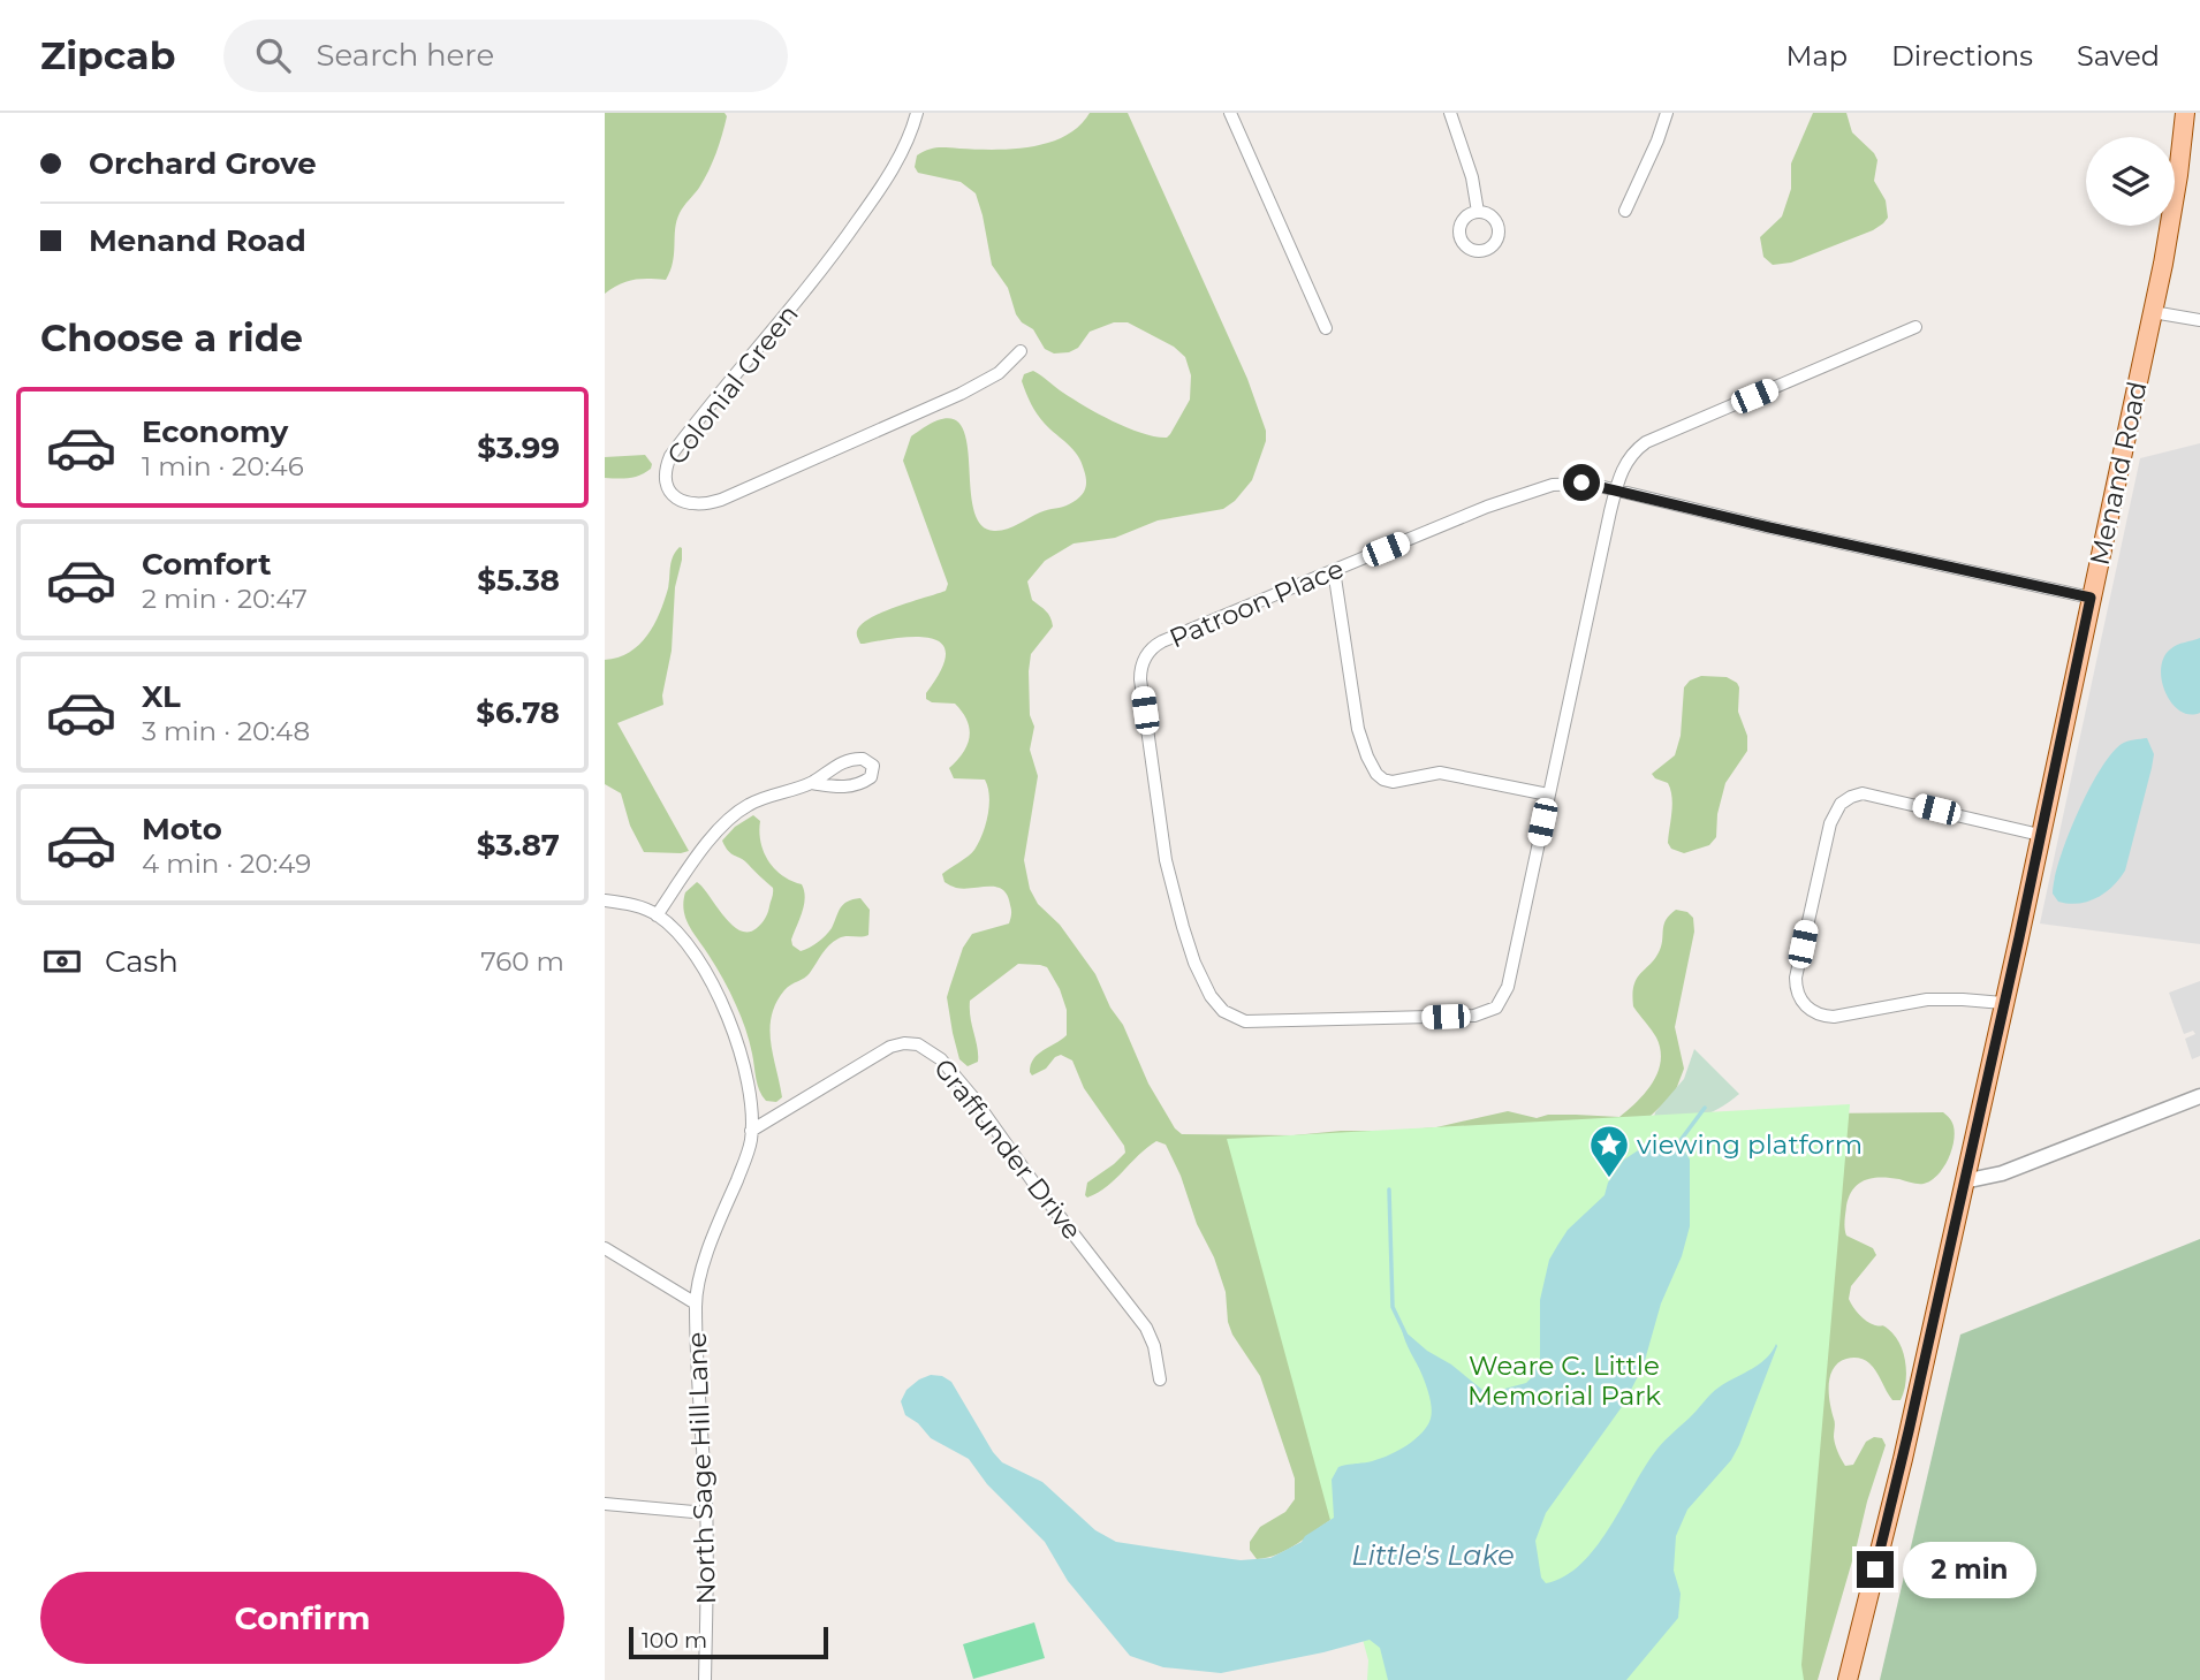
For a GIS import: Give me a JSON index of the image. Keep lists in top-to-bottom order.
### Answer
{
  "streets": {
    "main road": ["Menand Road"],
    "street": [
      "Colonial Green",
      "Patroon Place",
      "Graffunder Drive",
      "North Sage Hill Lane"
    ]
  },
  "crossings": [
    ["Graffunder Drive", "North Sage Hill Lane"]
  ],
  "water": ["Little's Lake"],
  "parks": ["Weare C. Little Memorial Park"],
  "places": {
    "place": ["viewing platform"]
  },
  "scale_bar": "100 m",
  "page": {
    "header": "Zipcab",
    "search": "Search here",
    "nav": ["Map", "Directions", "Saved"],
    "banner": ["Orchard Grove", "Menand Road"],
    "heading": "Choose a ride",
    "list": [
      {
        "name": "Economy",
        "note": "1 min · 20:46",
        "value": "$3.99"
      },
      {
        "name": "Comfort",
        "note": "2 min · 20:47",
        "value": "$5.38"
      },
      {
        "name": "XL",
        "note": "3 min · 20:48",
        "value": "$6.78"
      },
      {
        "name": "Moto",
        "note": "4 min · 20:49",
        "value": "$3.87"
      }
    ],
    "pay": ["Cash", "760 m"],
    "bubble": "2 min",
    "buttons": "Confirm",
    "scale": "100 m"
  }
}
